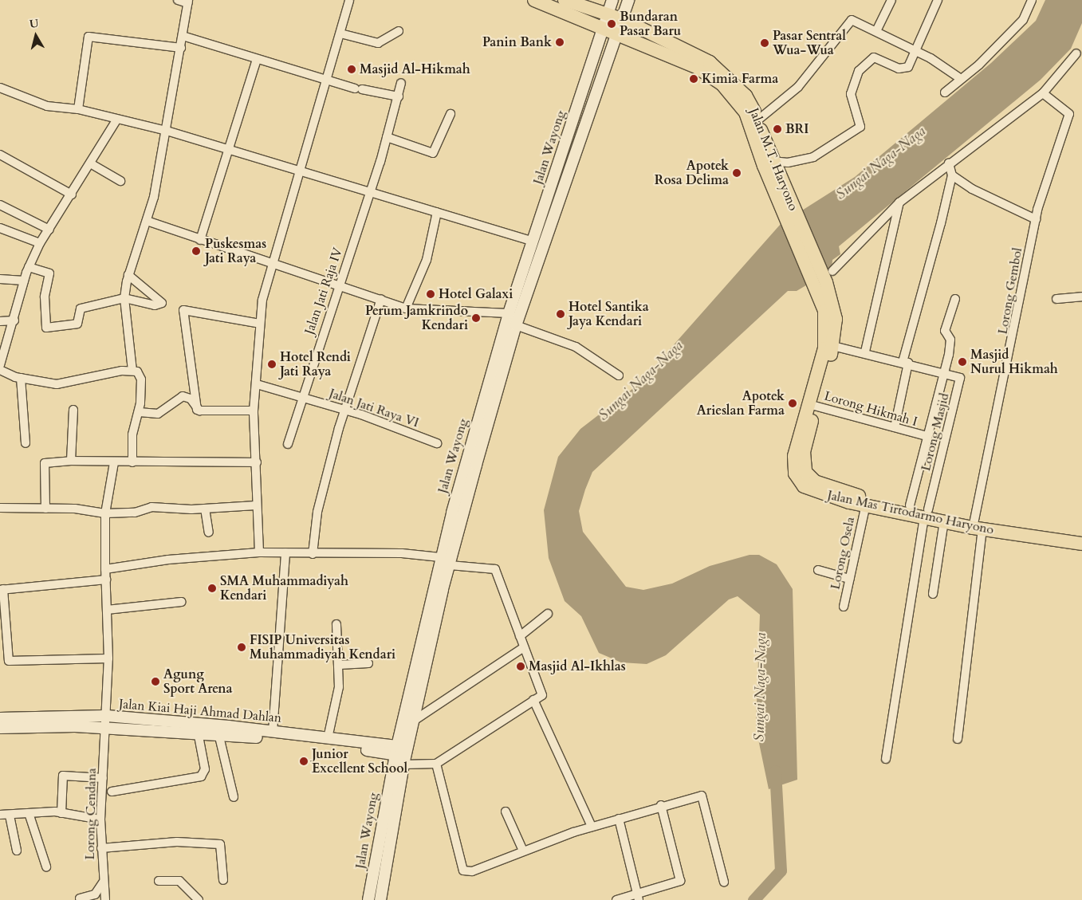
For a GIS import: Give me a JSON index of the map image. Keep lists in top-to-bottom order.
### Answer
{
  "streets": {
    "highway": ["Jalan M.T. Haryono", "Jalan Mas Tirtodarmo Haryono"],
    "main road": ["Jalan Wayong", "Jalan Kiai Haji Ahmad Dahlan"],
    "street": [
      "Jalan Jati Raja IV",
      "Lorong Gembol",
      "Jalan Jati Raya VI",
      "Lorong Hikmah I",
      "Lorong Masjid",
      "Lorong Osela",
      "Lorong Cendana"
    ]
  },
  "crossings": [
    ["Jalan Wayong", "Jalan M.T. Haryono"],
    ["Jalan Wayong", "Jalan Kiai Haji Ahmad Dahlan"],
    ["Jalan M.T. Haryono", "Jalan Mas Tirtodarmo Haryono"],
    ["Jalan Jati Raja IV", "Jalan Jati Raya VI"],
    ["Lorong Gembol", "Jalan Mas Tirtodarmo Haryono"],
    ["Lorong Hikmah I", "Jalan Mas Tirtodarmo Haryono"],
    ["Lorong Masjid", "Jalan Mas Tirtodarmo Haryono"],
    ["Jalan Mas Tirtodarmo Haryono", "Lorong Osela"],
    ["Jalan Kiai Haji Ahmad Dahlan", "Lorong Cendana"]
  ],
  "water": ["Sungai Naga-Naga"],
  "places": [
    "Bundaran Pasar Baru",
    "Panin Bank",
    "Pasar Sentral Wua-Wua",
    "Masjid Al-Hikmah",
    "Kimia Farma",
    "BRI",
    "Apotek Rosa Delima",
    "Puskesmas Jati Raya",
    "Hotel Galaxi",
    "Hotel Santika Jaya Kendari",
    "Perum Jamkrindo Kendari",
    "Masjid Nurul Hikmah",
    "Hotel Rendi Jati Raya",
    "Apotek Arieslan Farma",
    "SMA Muhammadiyah Kendari",
    "FISIP Universitas Muhammadiyah Kendari",
    "Masjid Al-Ikhlas",
    "Agung Sport Arena",
    "Junior Excellent School"
  ],
  "north": "top"
}
